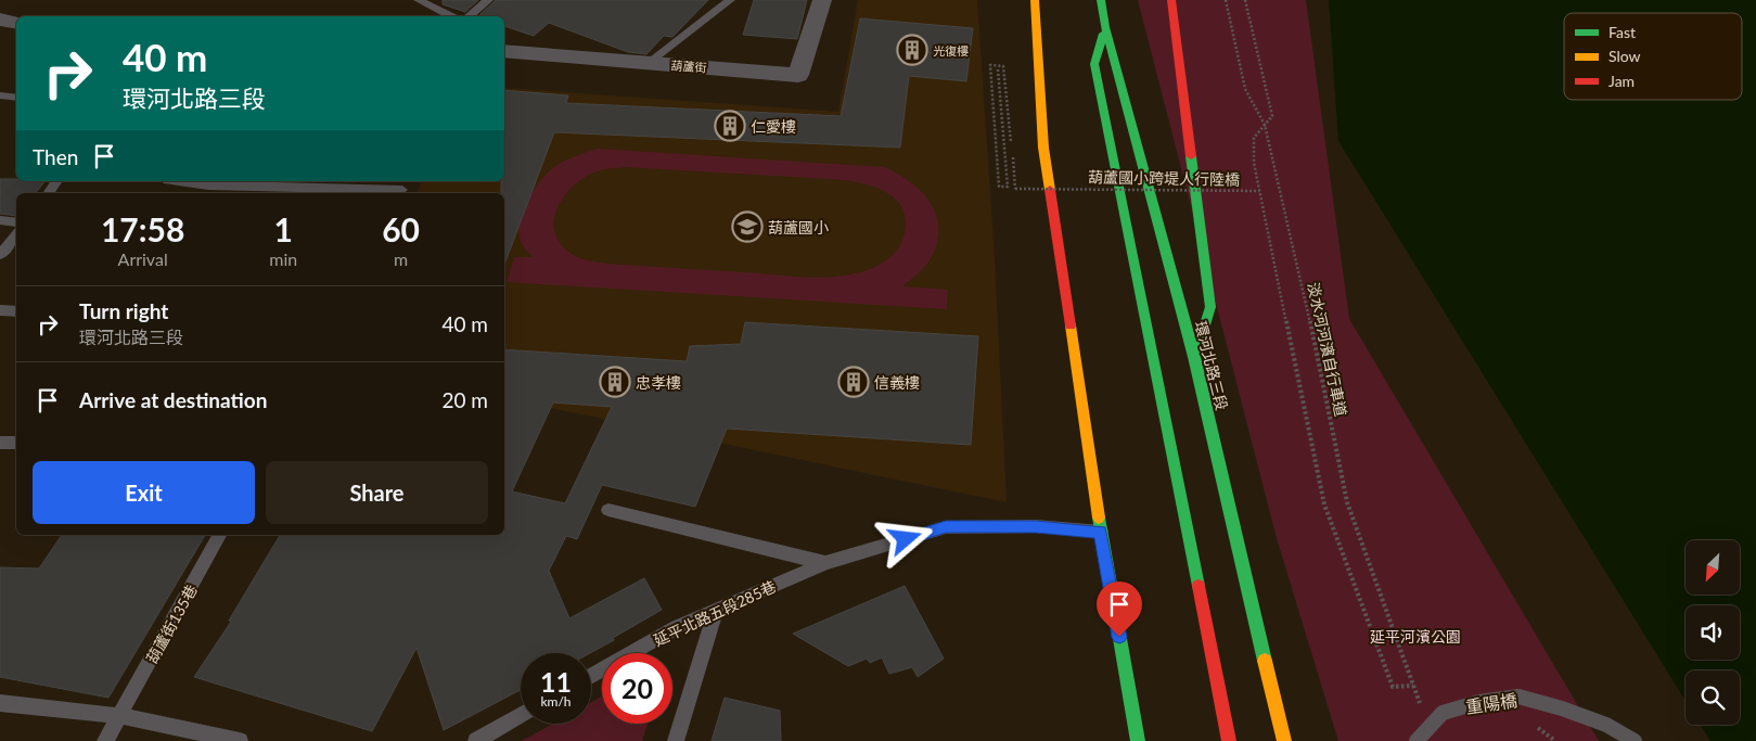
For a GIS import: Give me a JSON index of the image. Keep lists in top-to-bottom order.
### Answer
{
  "streets": {
    "main road": ["環河北路三段"],
    "street": ["葫蘆街"],
    "lane": ["延平北路五段285巷", "葫蘆街135巷", "重陽橋"],
    "path": ["葫蘆國小跨堤人行陸橋", "淡水河河濱自行車道"]
  },
  "crossings": [
    ["葫蘆國小跨堤人行陸橋", "淡水河河濱自行車道"]
  ],
  "parks": ["延平河濱公園"],
  "places": {
    "building": [
      "光復樓",
      "仁愛樓",
      "忠孝樓",
      "信義樓"
    ],
    "school or university": ["葫蘆國小"]
  },
  "legend": ["Fast", "Slow", "Jam"],
  "north": "bottom left",
  "page": {
    "turn": ["40 m", "環河北路三段"],
    "then": "Then",
    "eta": [
      "17:58",
      "Arrival",
      "1",
      "min",
      "60",
      "m"
    ],
    "list": [
      {
        "name": "Turn right",
        "note": "環河北路三段",
        "value": "40 m"
      },
      {
        "name": "Arrive at destination",
        "value": "20 m"
      }
    ],
    "buttons": ["Exit", "Share"],
    "speed": "11 km/h",
    "limit": "20"
  }
}
